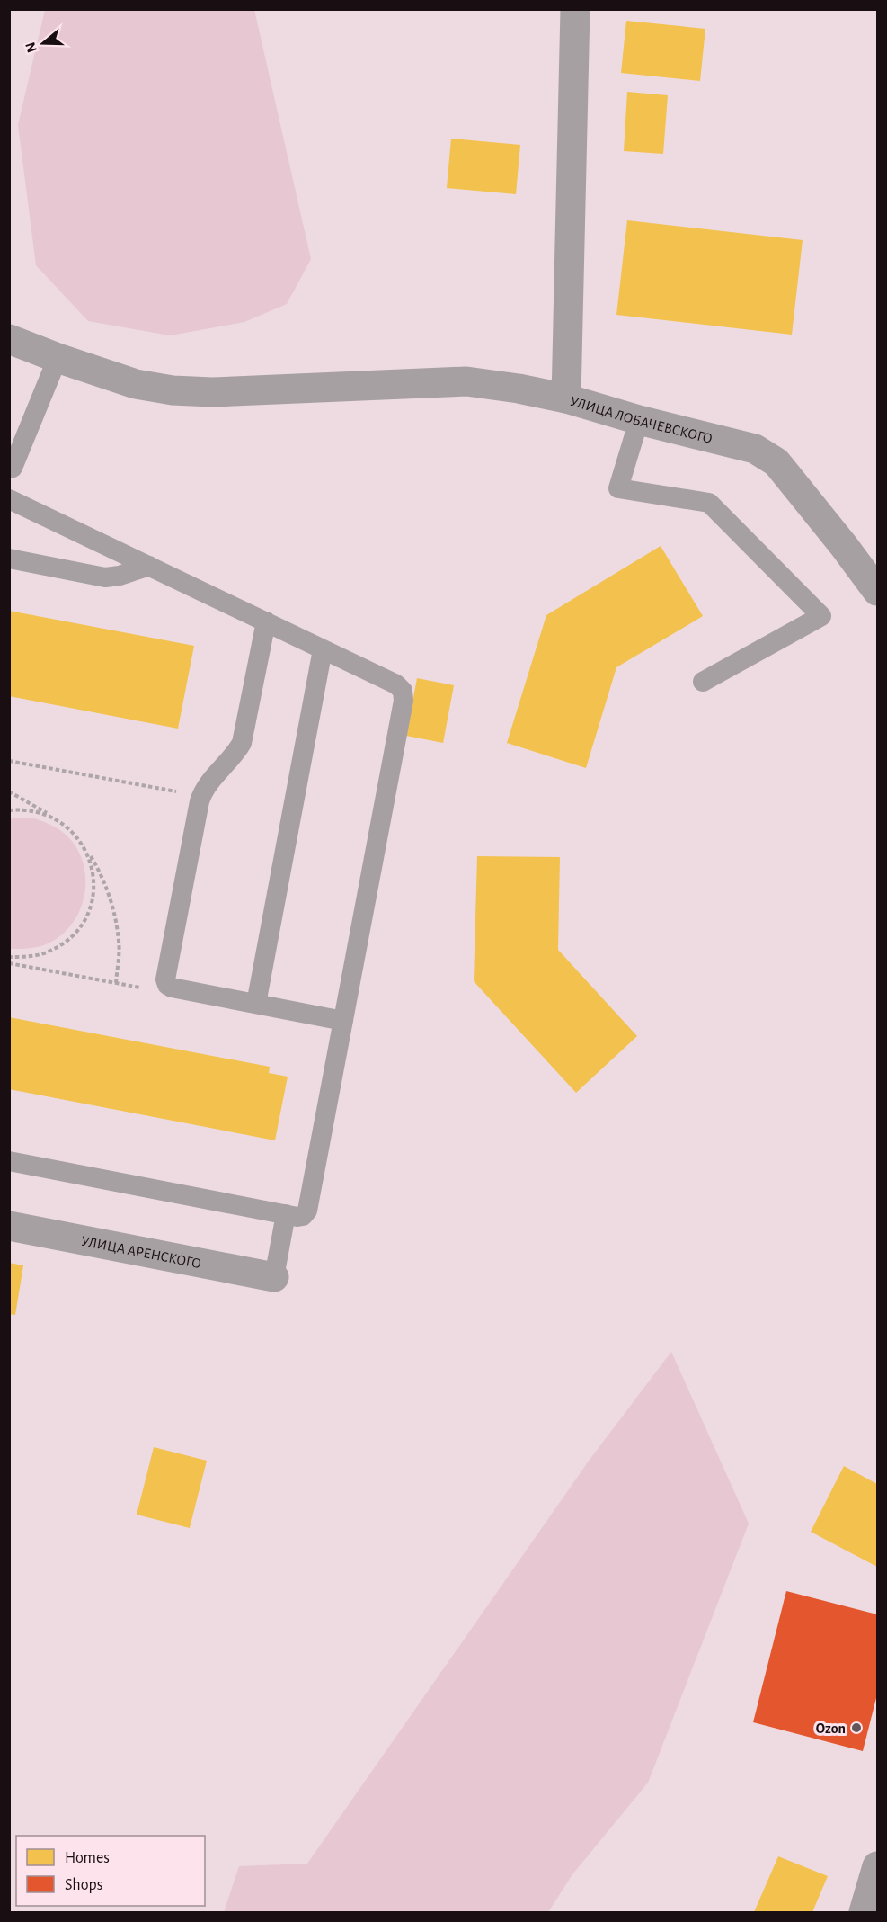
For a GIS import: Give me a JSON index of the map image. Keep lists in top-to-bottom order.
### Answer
{
  "streets": {
    "street": ["УЛИЦА ЛОБАЧЕВСКОГО", "УЛИЦА АРЕНСКОГО"]
  },
  "places": ["Ozon"],
  "legend": ["Homes", "Shops"],
  "north": "left"
}
